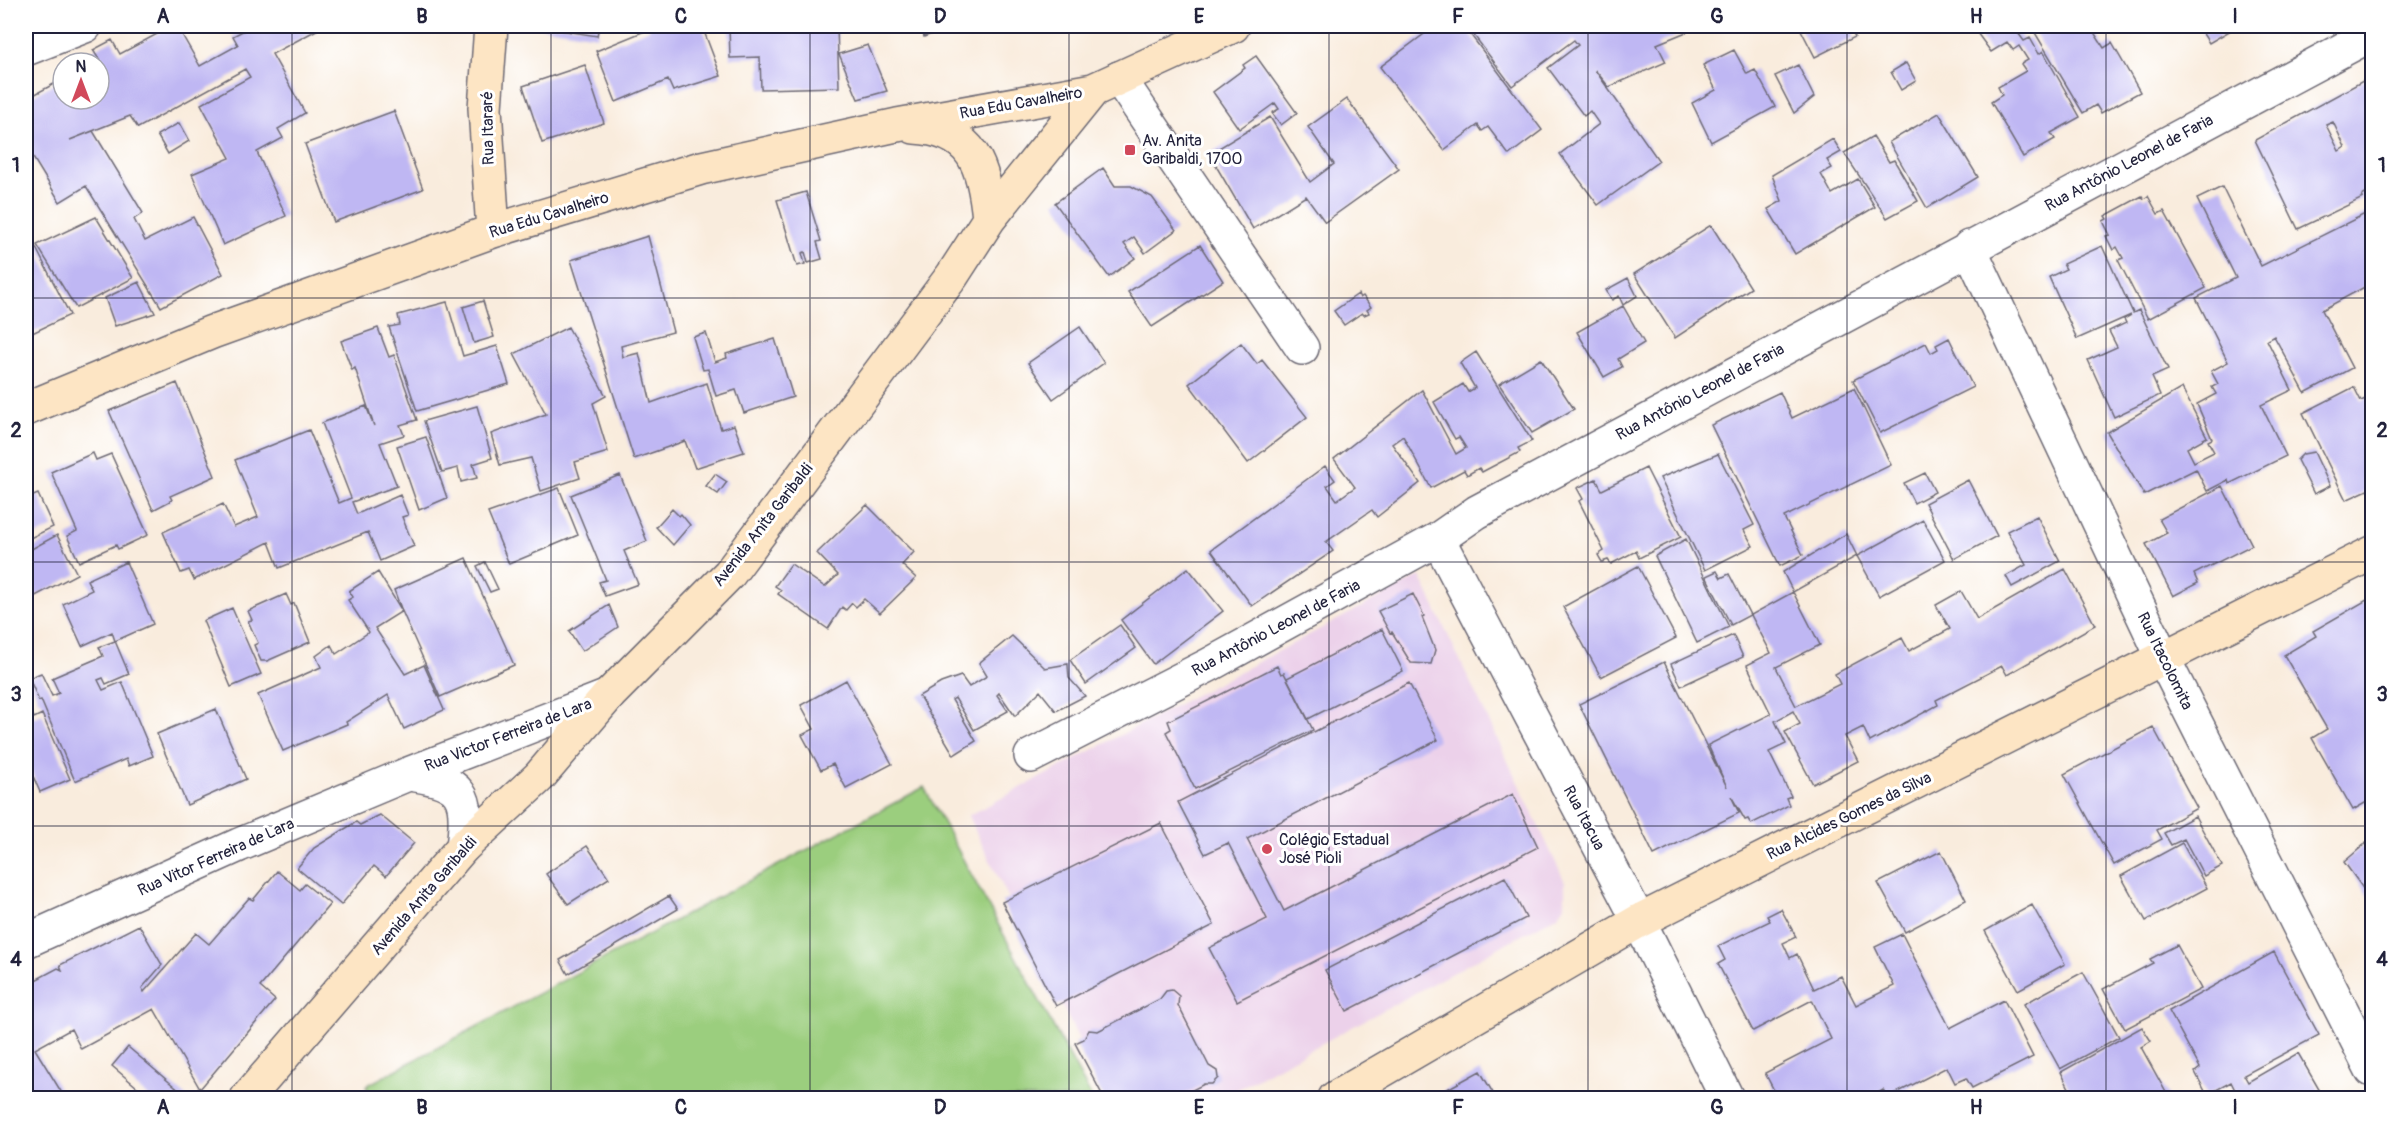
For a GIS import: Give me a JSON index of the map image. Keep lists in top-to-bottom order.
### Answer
{
  "streets": {
    "street": [
      "Rua Edu Cavalheiro",
      "Rua Itararé",
      "Rua Antônio Leonel de Faria",
      "Avenida Anita Garibaldi",
      "Rua Itacolomita",
      "Rua Victor Ferreira de Lara",
      "Rua Alcides Gomes da Silva",
      "Rua Itacua",
      "Rua Vitor Ferreira de Lara"
    ]
  },
  "crossings": [
    ["Rua Edu Cavalheiro", "Rua Itararé"],
    ["Rua Edu Cavalheiro", "Avenida Anita Garibaldi"],
    ["Rua Antônio Leonel de Faria", "Rua Itacolomita"],
    ["Rua Antônio Leonel de Faria", "Rua Itacua"],
    ["Avenida Anita Garibaldi", "Rua Victor Ferreira de Lara"],
    ["Rua Itacolomita", "Rua Alcides Gomes da Silva"],
    ["Rua Victor Ferreira de Lara", "Rua Vitor Ferreira de Lara"],
    ["Rua Alcides Gomes da Silva", "Rua Itacua"]
  ],
  "places": {
    "transit": ["Av. Anita Garibaldi, 1700"],
    "other": ["Colégio Estadual José Pioli"]
  },
  "north": "top",
  "grid": {
    "columns": [
      "A",
      "B",
      "C",
      "D",
      "E",
      "F",
      "G",
      "H",
      "I"
    ],
    "rows": [
      "1",
      "2",
      "3",
      "4"
    ]
  }
}
